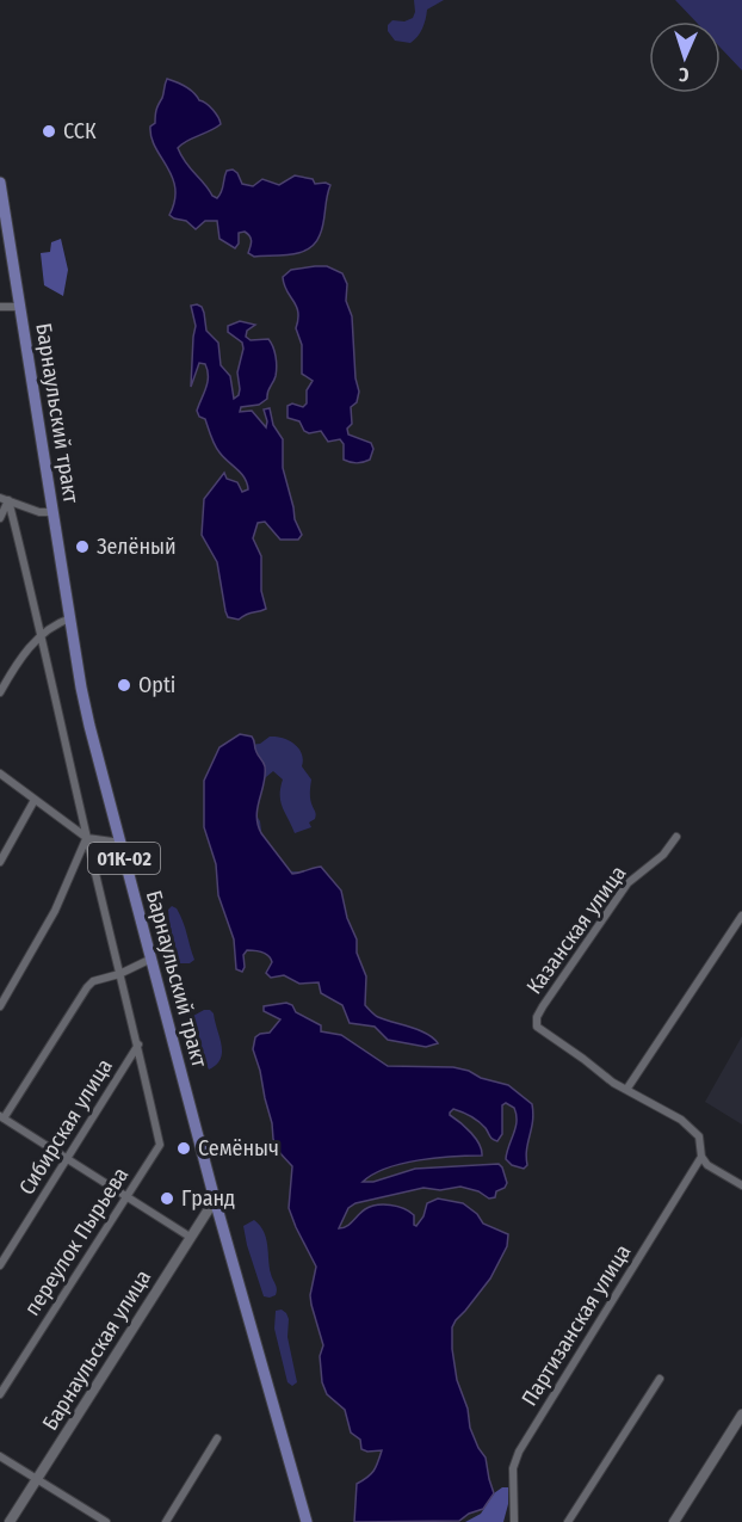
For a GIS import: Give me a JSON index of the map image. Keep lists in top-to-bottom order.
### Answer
{
  "streets": {
    "main road": ["Барнаульский тракт", "01К-02"],
    "street": [
      "Казанская улица",
      "Сибирская улица",
      "переулок Пырьева",
      "Партизанская улица",
      "Барнаульская улица"
    ]
  },
  "crossings": [
    ["Барнаульский тракт", "Барнаульская улица"],
    ["Сибирская улица", "переулок Пырьева"]
  ],
  "places": [
    "ССК",
    "Зелёный",
    "Opti",
    "Семёныч",
    "Гранд"
  ],
  "north": "bottom"
}
